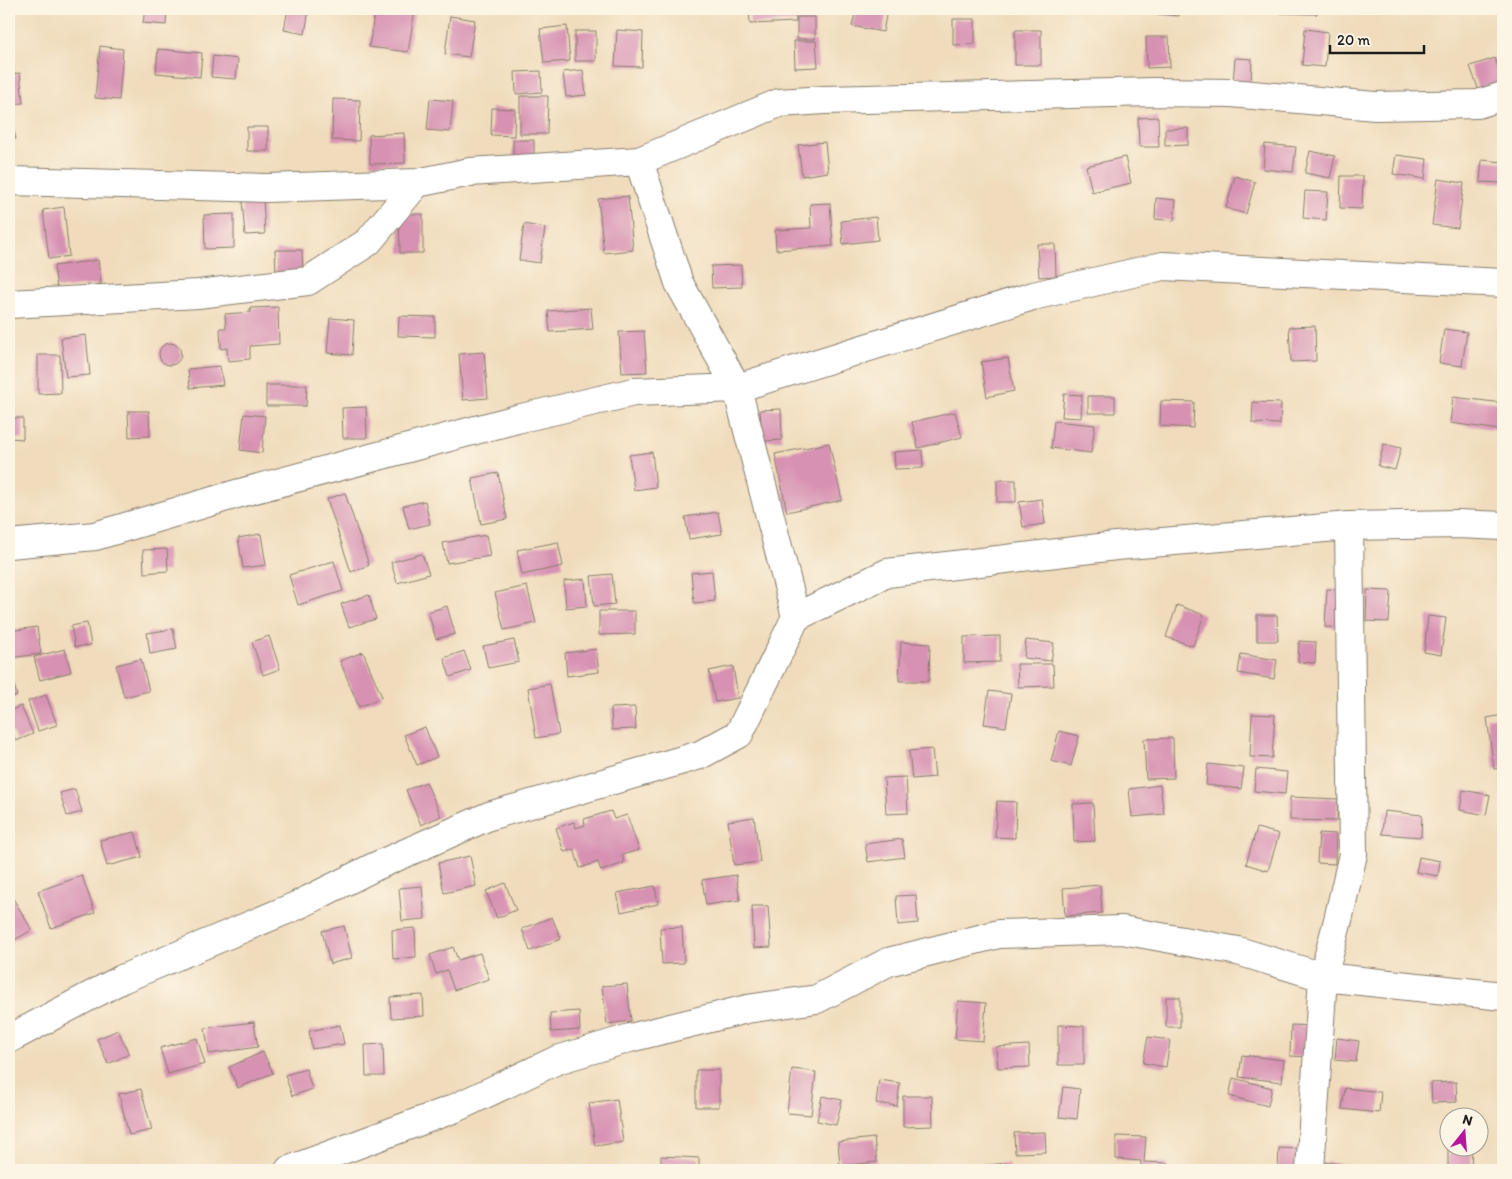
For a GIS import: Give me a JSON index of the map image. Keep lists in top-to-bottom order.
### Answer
{
  "scale_bar": "20 m",
  "north": "top"
}
